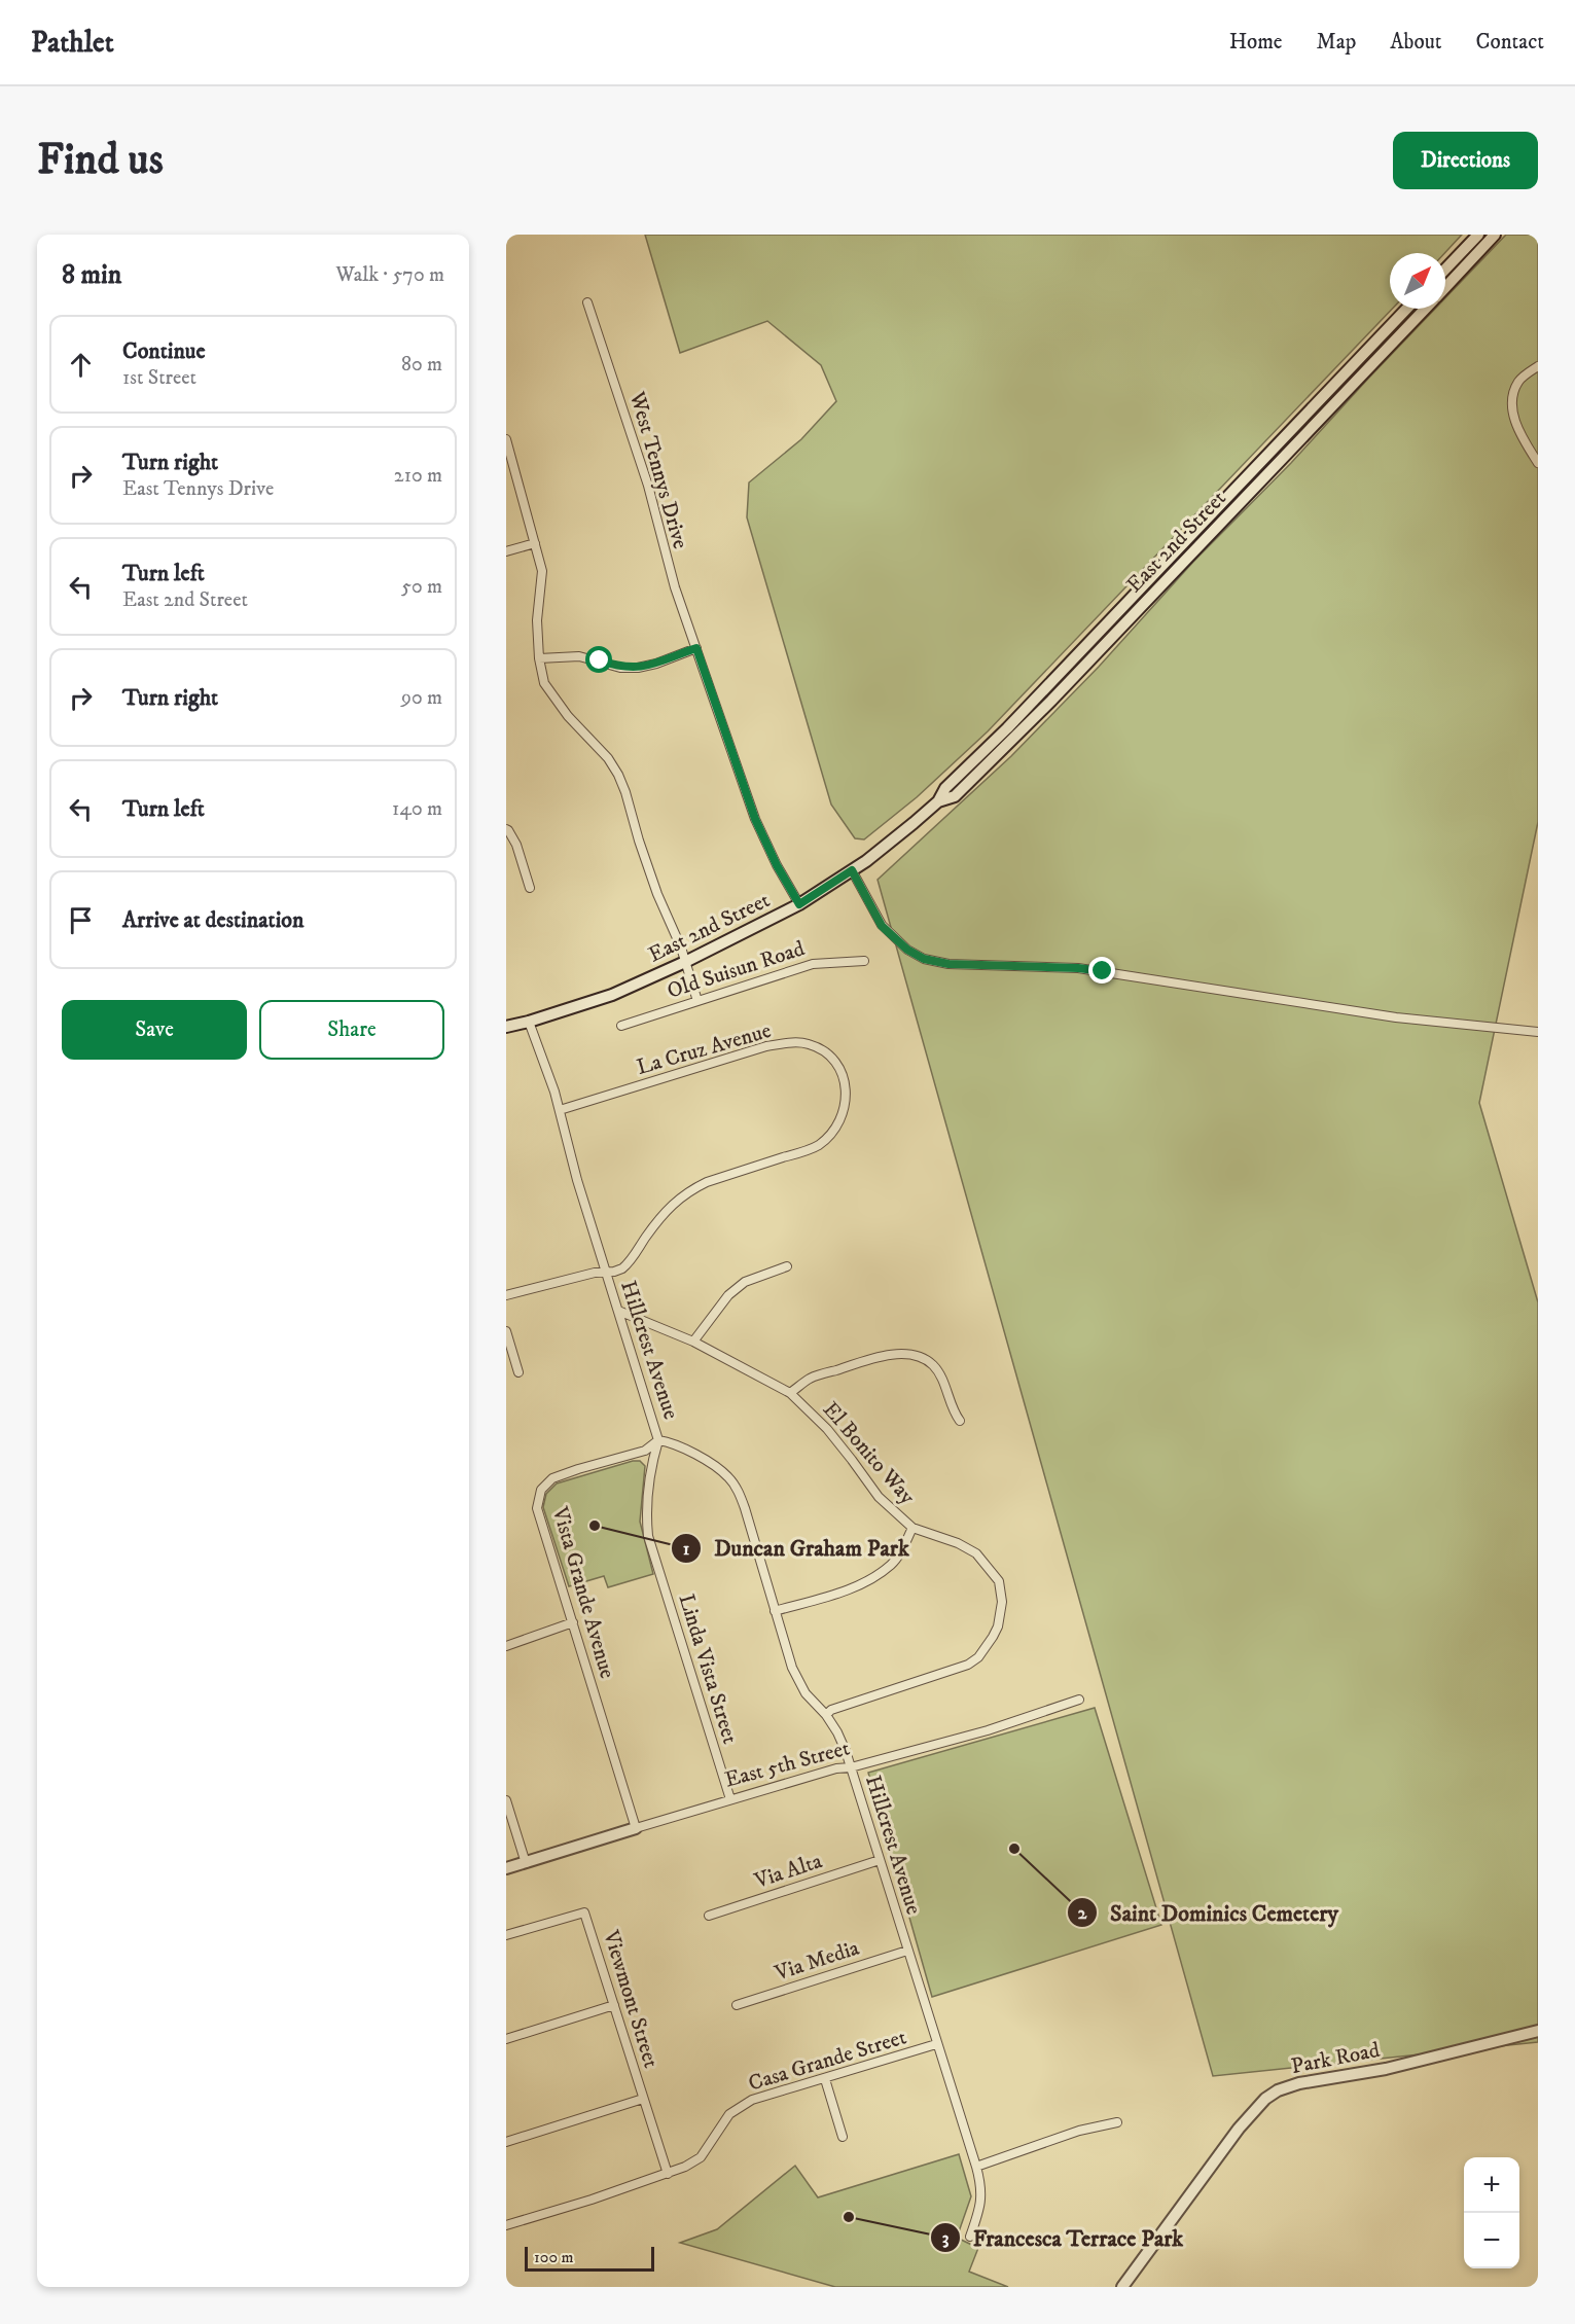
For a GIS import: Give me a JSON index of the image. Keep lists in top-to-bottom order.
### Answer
{
  "streets": {
    "main road": ["East 2nd Street", "East 5th Street", "Park Road"],
    "street": [
      "West Tennys Drive",
      "Old Suisun Road",
      "La Cruz Avenue",
      "Hillcrest Avenue",
      "El Bonito Way",
      "Vista Grande Avenue",
      "Linda Vista Street",
      "Via Alta",
      "Via Media",
      "Viewmont Street",
      "Casa Grande Street"
    ]
  },
  "crossings": [
    ["West Tennys Drive", "East 2nd Street"],
    ["East 2nd Street", "Hillcrest Avenue"],
    ["La Cruz Avenue", "Hillcrest Avenue"],
    ["Hillcrest Avenue", "El Bonito Way"],
    ["Hillcrest Avenue", "Vista Grande Avenue"],
    ["Hillcrest Avenue", "Linda Vista Street"],
    ["Hillcrest Avenue", "East 5th Street"],
    ["Hillcrest Avenue", "Via Alta"],
    ["Hillcrest Avenue", "Via Media"],
    ["Hillcrest Avenue", "Casa Grande Street"],
    ["Vista Grande Avenue", "Linda Vista Street"],
    ["Vista Grande Avenue", "East 5th Street"],
    ["Linda Vista Street", "East 5th Street"],
    ["Viewmont Street", "Casa Grande Street"]
  ],
  "places": ["Duncan Graham Park", "Saint Dominics Cemetery", "Francesca Terrace Park"],
  "scale_bar": "100 m",
  "north": "top right",
  "page": {
    "header": "Pathlet",
    "nav": [
      "Home",
      "Map",
      "About",
      "Contact"
    ],
    "buttons": [
      "Directions",
      ["Save", "Share"]
    ],
    "title": "Find us",
    "heading": ["8 min", "Walk · 570 m"],
    "list": [
      ["Continue", "1st Street", "80 m"],
      ["Turn right", "East Tennys Drive", "210 m"],
      ["Turn left", "East 2nd Street", "50 m"],
      ["Turn right", "90 m"],
      ["Turn left", "140 m"],
      "Arrive at destination"
    ],
    "map_buttons": ["+", "−"],
    "scale": "100 m"
  }
}
